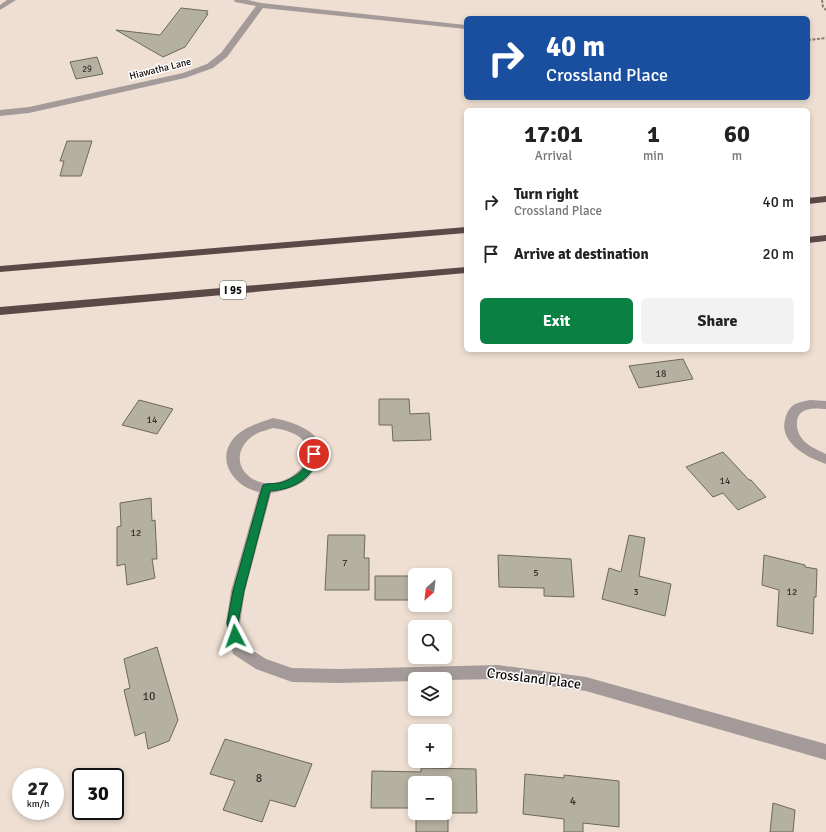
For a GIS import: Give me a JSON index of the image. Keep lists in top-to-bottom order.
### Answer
{
  "streets": {
    "highway": ["I 95"],
    "street": ["Hiawatha Lane", "Crossland Place"]
  },
  "house_numbers": [
    "29",
    "18",
    "14",
    "14",
    "12",
    "7",
    "5",
    "3",
    "12",
    "10",
    "8",
    "4"
  ],
  "north": "bottom left",
  "page": {
    "turn": ["40 m", "Crossland Place"],
    "eta": [
      "17:01",
      "Arrival",
      "1",
      "min",
      "60",
      "m"
    ],
    "list": [
      {
        "name": "Turn right",
        "note": "Crossland Place",
        "value": "40 m"
      },
      {
        "name": "Arrive at destination",
        "value": "20 m"
      }
    ],
    "buttons": ["Exit", "Share"],
    "map_buttons": ["+", "−"],
    "speed": "27 km/h",
    "limit": "30"
  }
}
